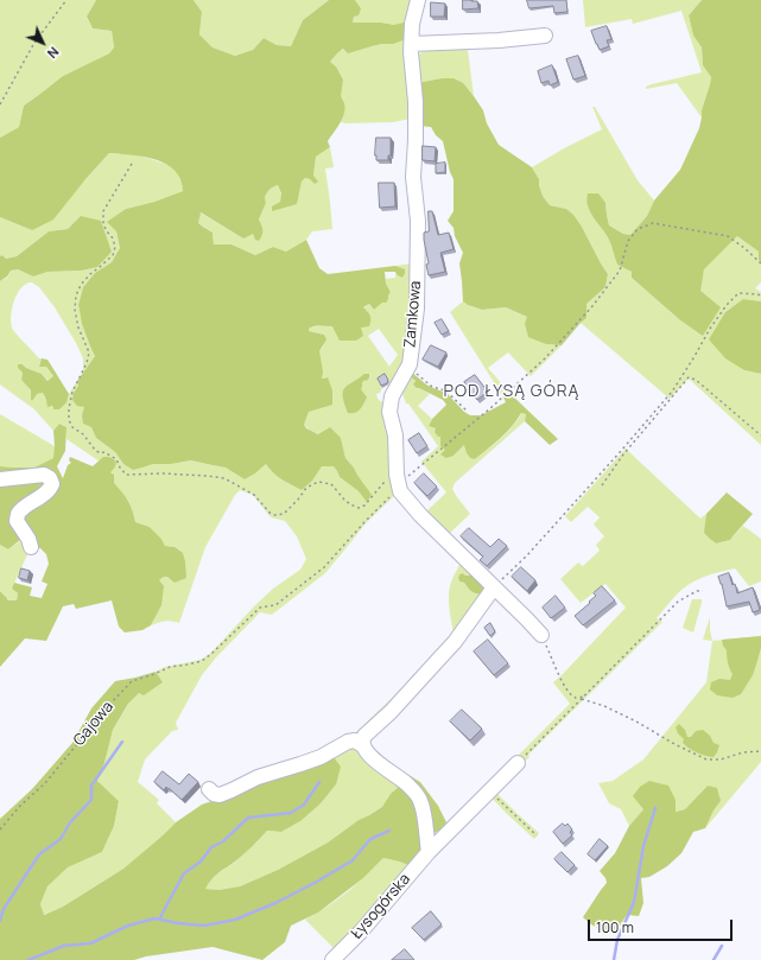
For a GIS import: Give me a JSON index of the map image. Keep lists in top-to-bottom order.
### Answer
{
  "streets": {
    "street": ["Zamkowa", "Łysogórska"],
    "path": ["Gajowa"]
  },
  "crossings": [
    ["Zamkowa", "Gajowa"]
  ],
  "districts": ["POD ŁYSĄ GÓRĄ"],
  "scale_bar": "100 m",
  "north": "bottom right"
}
